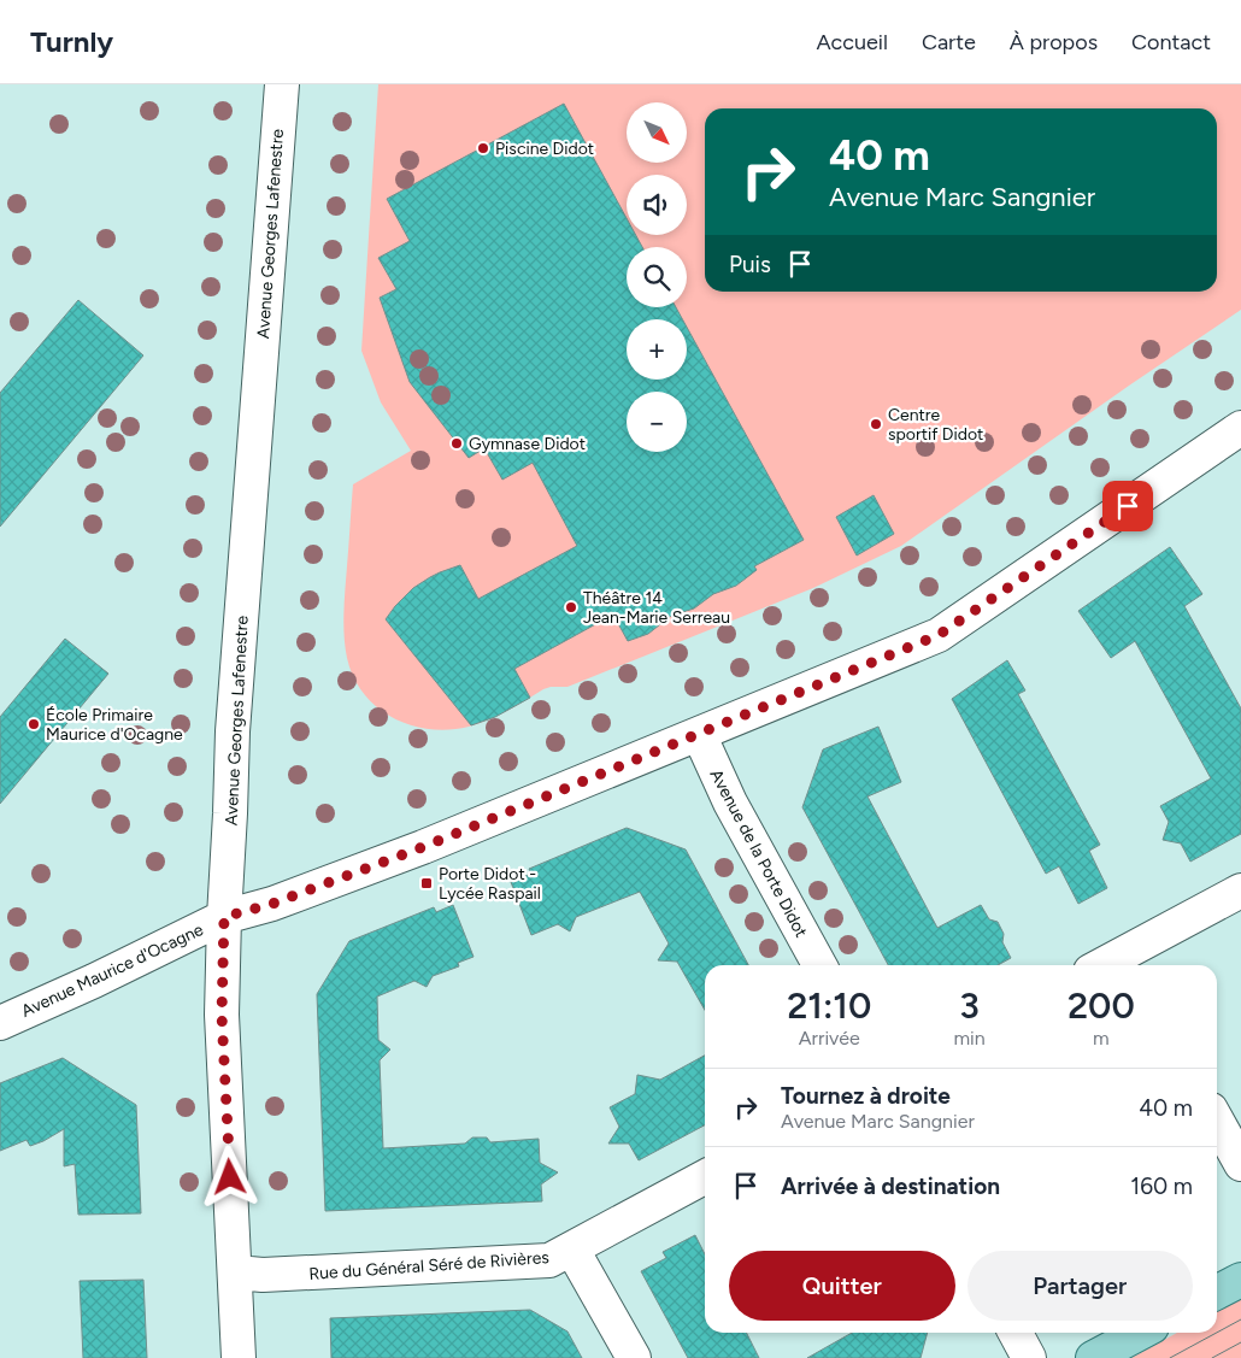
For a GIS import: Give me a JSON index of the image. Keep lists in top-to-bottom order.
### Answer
{
  "streets": {
    "street": [
      "Avenue Georges Lafenestre",
      "Avenue de la Porte Didot",
      "Avenue Maurice d'Ocagne",
      "Rue du Général Séré de Rivières"
    ]
  },
  "crossings": [
    ["Avenue Georges Lafenestre", "Avenue Maurice d'Ocagne"],
    ["Avenue Georges Lafenestre", "Rue du Général Séré de Rivières"],
    ["Avenue de la Porte Didot", "Avenue Maurice d'Ocagne"]
  ],
  "places": {
    "other": [
      "Piscine Didot",
      "Centre sportif Didot",
      "Gymnase Didot",
      "Théâtre 14 Jean-Marie Serreau",
      "École Primaire Maurice d'Ocagne"
    ],
    "transit": ["Porte Didot - Lycée Raspail"]
  },
  "north": "bottom right",
  "page": {
    "header": "Turnly",
    "nav": [
      "Accueil",
      "Carte",
      "À propos",
      "Contact"
    ],
    "map_buttons": ["+", "−"],
    "turn": ["40 m", "Avenue Marc Sangnier"],
    "then": "Puis",
    "eta": [
      "21:10",
      "Arrivée",
      "3",
      "min",
      "200",
      "m"
    ],
    "list": [
      {
        "name": "Tournez à droite",
        "note": "Avenue Marc Sangnier",
        "value": "40 m"
      },
      {
        "name": "Arrivée à destination",
        "value": "160 m"
      }
    ],
    "buttons": ["Quitter", "Partager"]
  }
}
